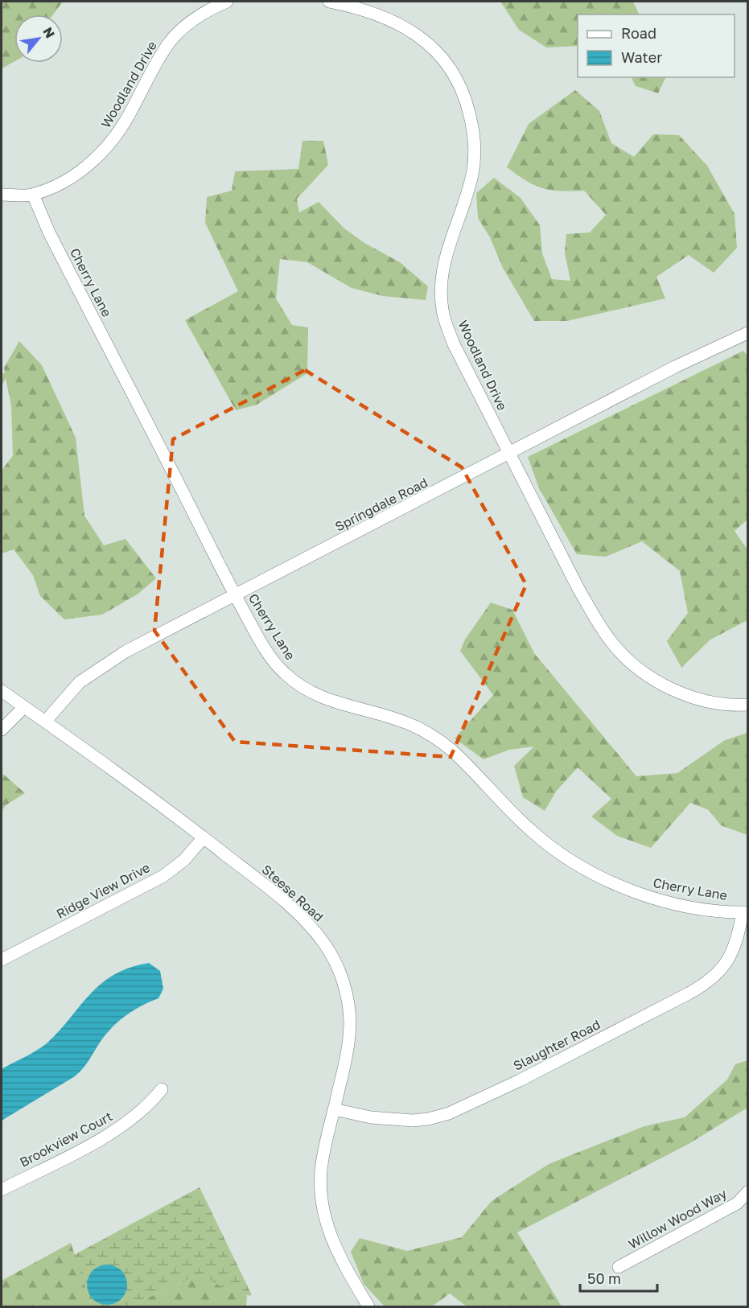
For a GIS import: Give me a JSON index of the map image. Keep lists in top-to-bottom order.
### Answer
{
  "streets": {
    "street": [
      "Woodland Drive",
      "Cherry Lane",
      "Springdale Road",
      "Ridge View Drive",
      "Steese Road",
      "Slaughter Road",
      "Brookview Court",
      "Willow Wood Way"
    ]
  },
  "crossings": [
    ["Woodland Drive", "Cherry Lane"],
    ["Woodland Drive", "Springdale Road"],
    ["Cherry Lane", "Springdale Road"],
    ["Cherry Lane", "Slaughter Road"],
    ["Springdale Road", "Steese Road"],
    ["Ridge View Drive", "Steese Road"],
    ["Steese Road", "Slaughter Road"]
  ],
  "legend": ["Road", "Water"],
  "scale_bar": "50 m",
  "north": "top right"
}
